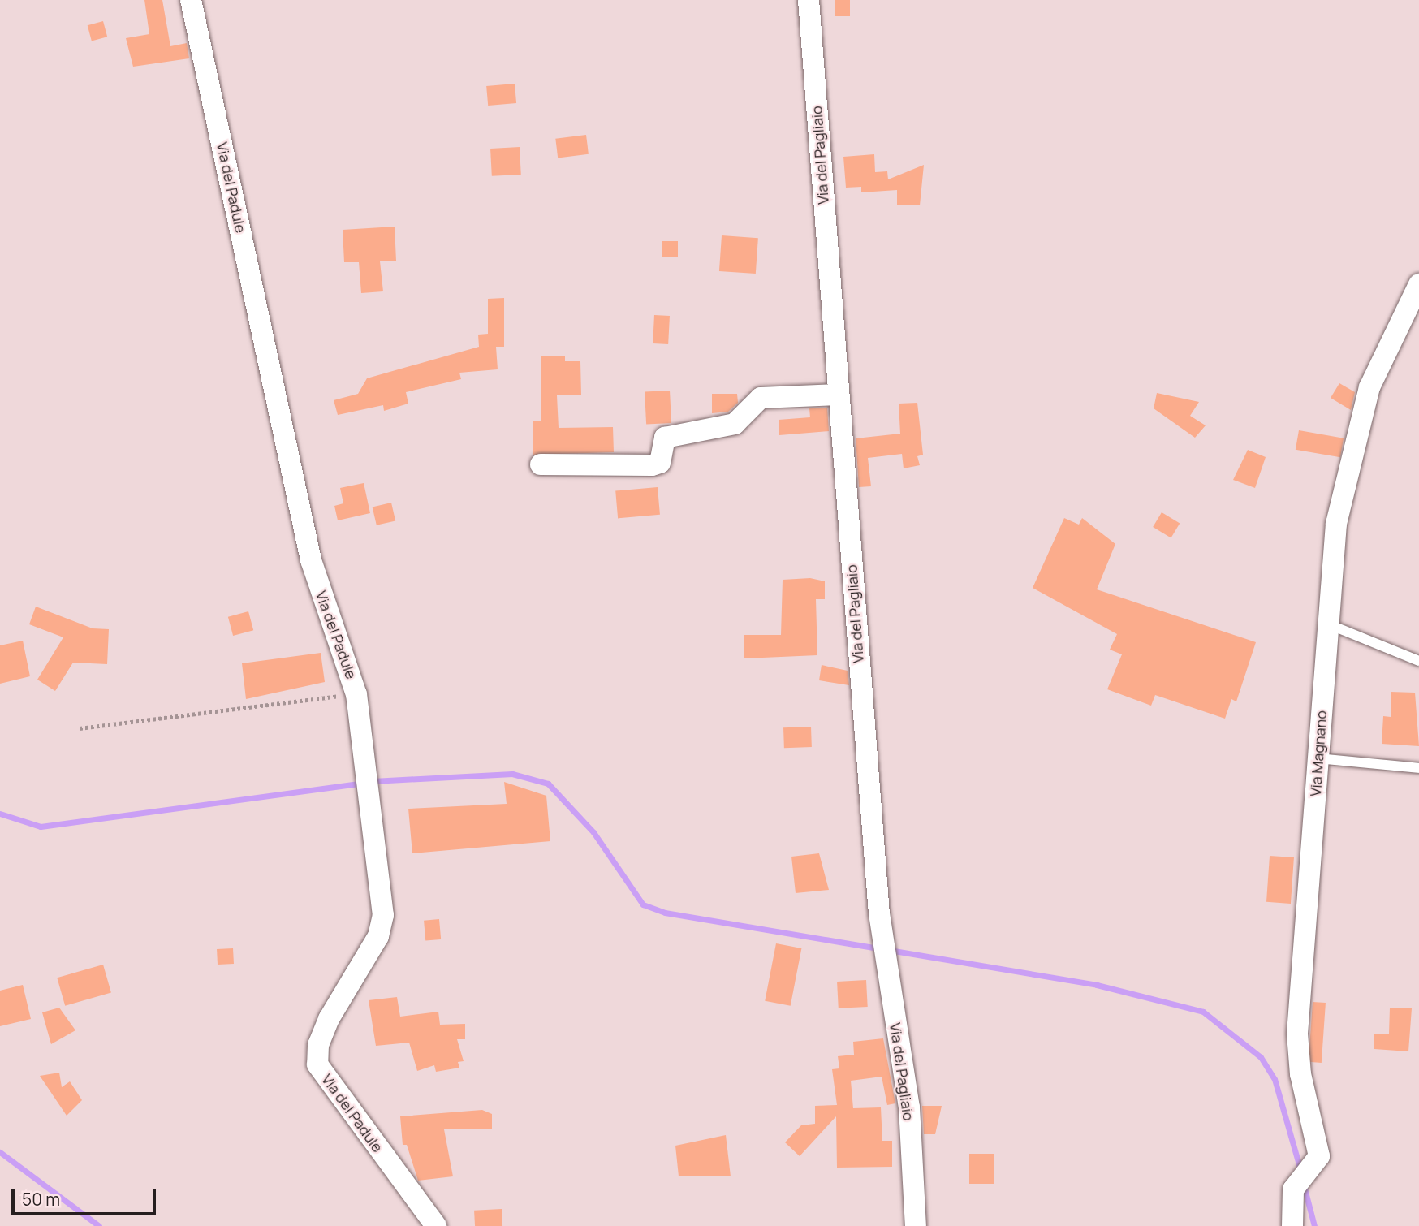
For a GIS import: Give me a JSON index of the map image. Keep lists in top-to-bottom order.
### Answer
{
  "streets": {
    "street": ["Via del Pagliaio", "Via del Padule", "Via Magnano"]
  },
  "scale_bar": "50 m"
}
